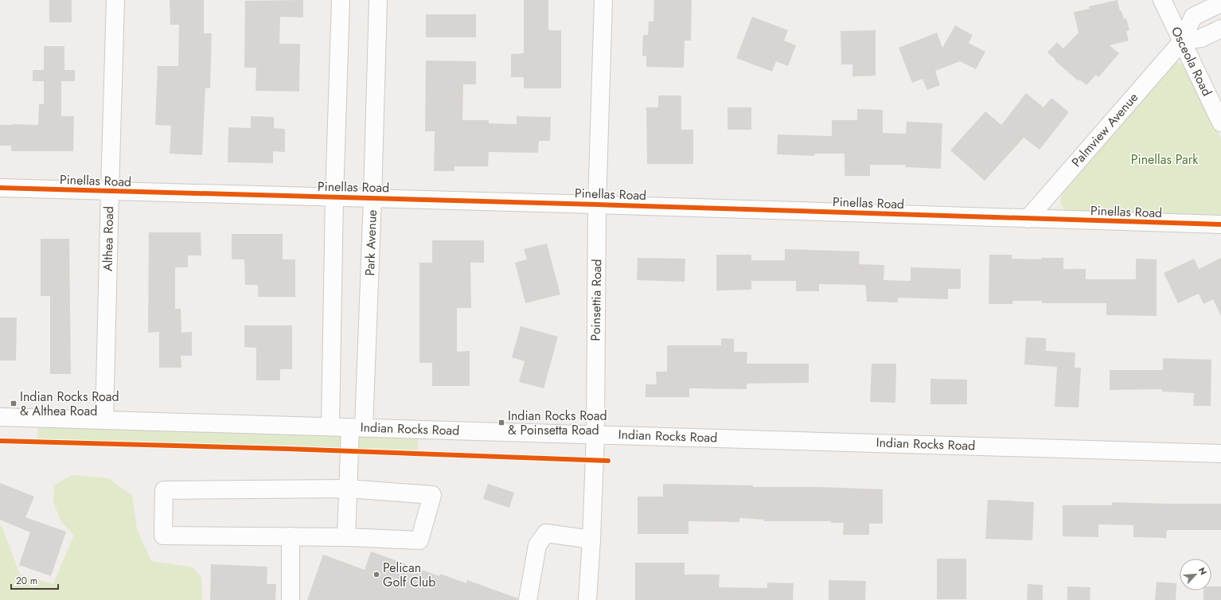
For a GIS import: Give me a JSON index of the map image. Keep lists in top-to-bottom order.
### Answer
{
  "streets": {
    "street": [
      "Osceola Road",
      "Palmview Avenue",
      "Pinellas Road",
      "Althea Road",
      "Park Avenue",
      "Poinsettia Road",
      "Indian Rocks Road"
    ]
  },
  "crossings": [
    ["Osceola Road", "Palmview Avenue"],
    ["Palmview Avenue", "Pinellas Road"],
    ["Pinellas Road", "Althea Road"],
    ["Pinellas Road", "Park Avenue"],
    ["Pinellas Road", "Poinsettia Road"],
    ["Althea Road", "Indian Rocks Road"],
    ["Park Avenue", "Indian Rocks Road"],
    ["Poinsettia Road", "Indian Rocks Road"]
  ],
  "parks": ["Pinellas Park"],
  "places": {
    "transit": ["Indian Rocks Road & Althea Road", "Indian Rocks Road & Poinsetta Road"],
    "other": ["Pelican Golf Club"]
  },
  "scale_bar": "20 m",
  "north": "top right"
}
